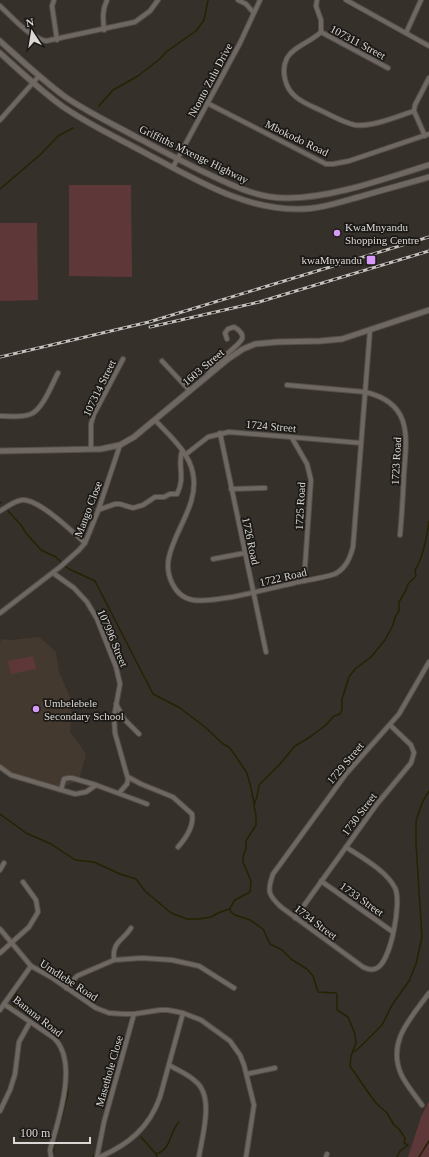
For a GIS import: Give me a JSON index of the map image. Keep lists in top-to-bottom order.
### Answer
{
  "streets": {
    "street": [
      "107311 Street",
      "Ntonto Zulu Drive",
      "Mbokodo Road",
      "Griffiths Mxenge Highway",
      "1603 Street",
      "107314 Street",
      "1724 Street",
      "1723 Road",
      "1725 Road",
      "Mango Close",
      "1726 Road",
      "1722 Road",
      "107996 Street",
      "1729 Street",
      "1730 Street",
      "1733 Street",
      "1734 Street",
      "Umdlebe Road",
      "Banana Road",
      "Masethole Close"
    ]
  },
  "crossings": [
    ["Ntonto Zulu Drive", "Mbokodo Road"],
    ["Ntonto Zulu Drive", "Griffiths Mxenge Highway"],
    ["1603 Street", "107314 Street"],
    ["1603 Street", "Mango Close"],
    ["1603 Street", "1722 Road"],
    ["1724 Street", "1725 Road"],
    ["1724 Street", "1726 Road"],
    ["1724 Street", "1722 Road"],
    ["1723 Road", "1722 Road"],
    ["1725 Road", "1722 Road"],
    ["Mango Close", "107996 Street"],
    ["1726 Road", "1722 Road"],
    ["1729 Street", "1730 Street"],
    ["1729 Street", "1734 Street"],
    ["1730 Street", "1733 Street"],
    ["1730 Street", "1734 Street"],
    ["1733 Street", "1734 Street"],
    ["Umdlebe Road", "Banana Road"],
    ["Umdlebe Road", "Masethole Close"]
  ],
  "places": {
    "other": ["KwaMnyandu Shopping Centre", "Umbelebele Secondary School"],
    "transit": ["kwaMnyandu"]
  },
  "scale_bar": "100 m",
  "north": "top"
}
